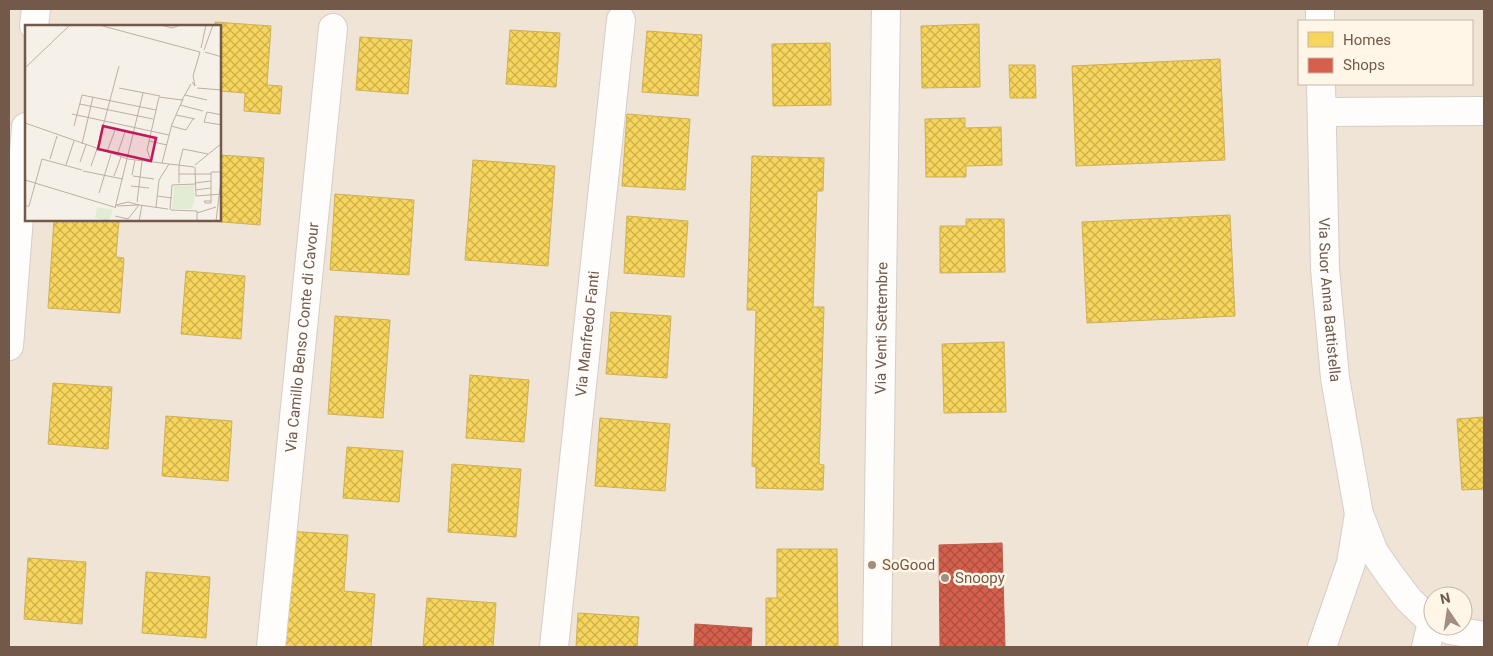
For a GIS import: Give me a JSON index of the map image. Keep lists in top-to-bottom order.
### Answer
{
  "streets": {
    "street": [
      "Via Suor Anna Battistella",
      "Via Venti Settembre",
      "Via Manfredo Fanti",
      "Via Camillo Benso Conte di Cavour"
    ]
  },
  "places": ["SoGood", "Snoopy"],
  "legend": ["Homes", "Shops"],
  "north": "top"
}
